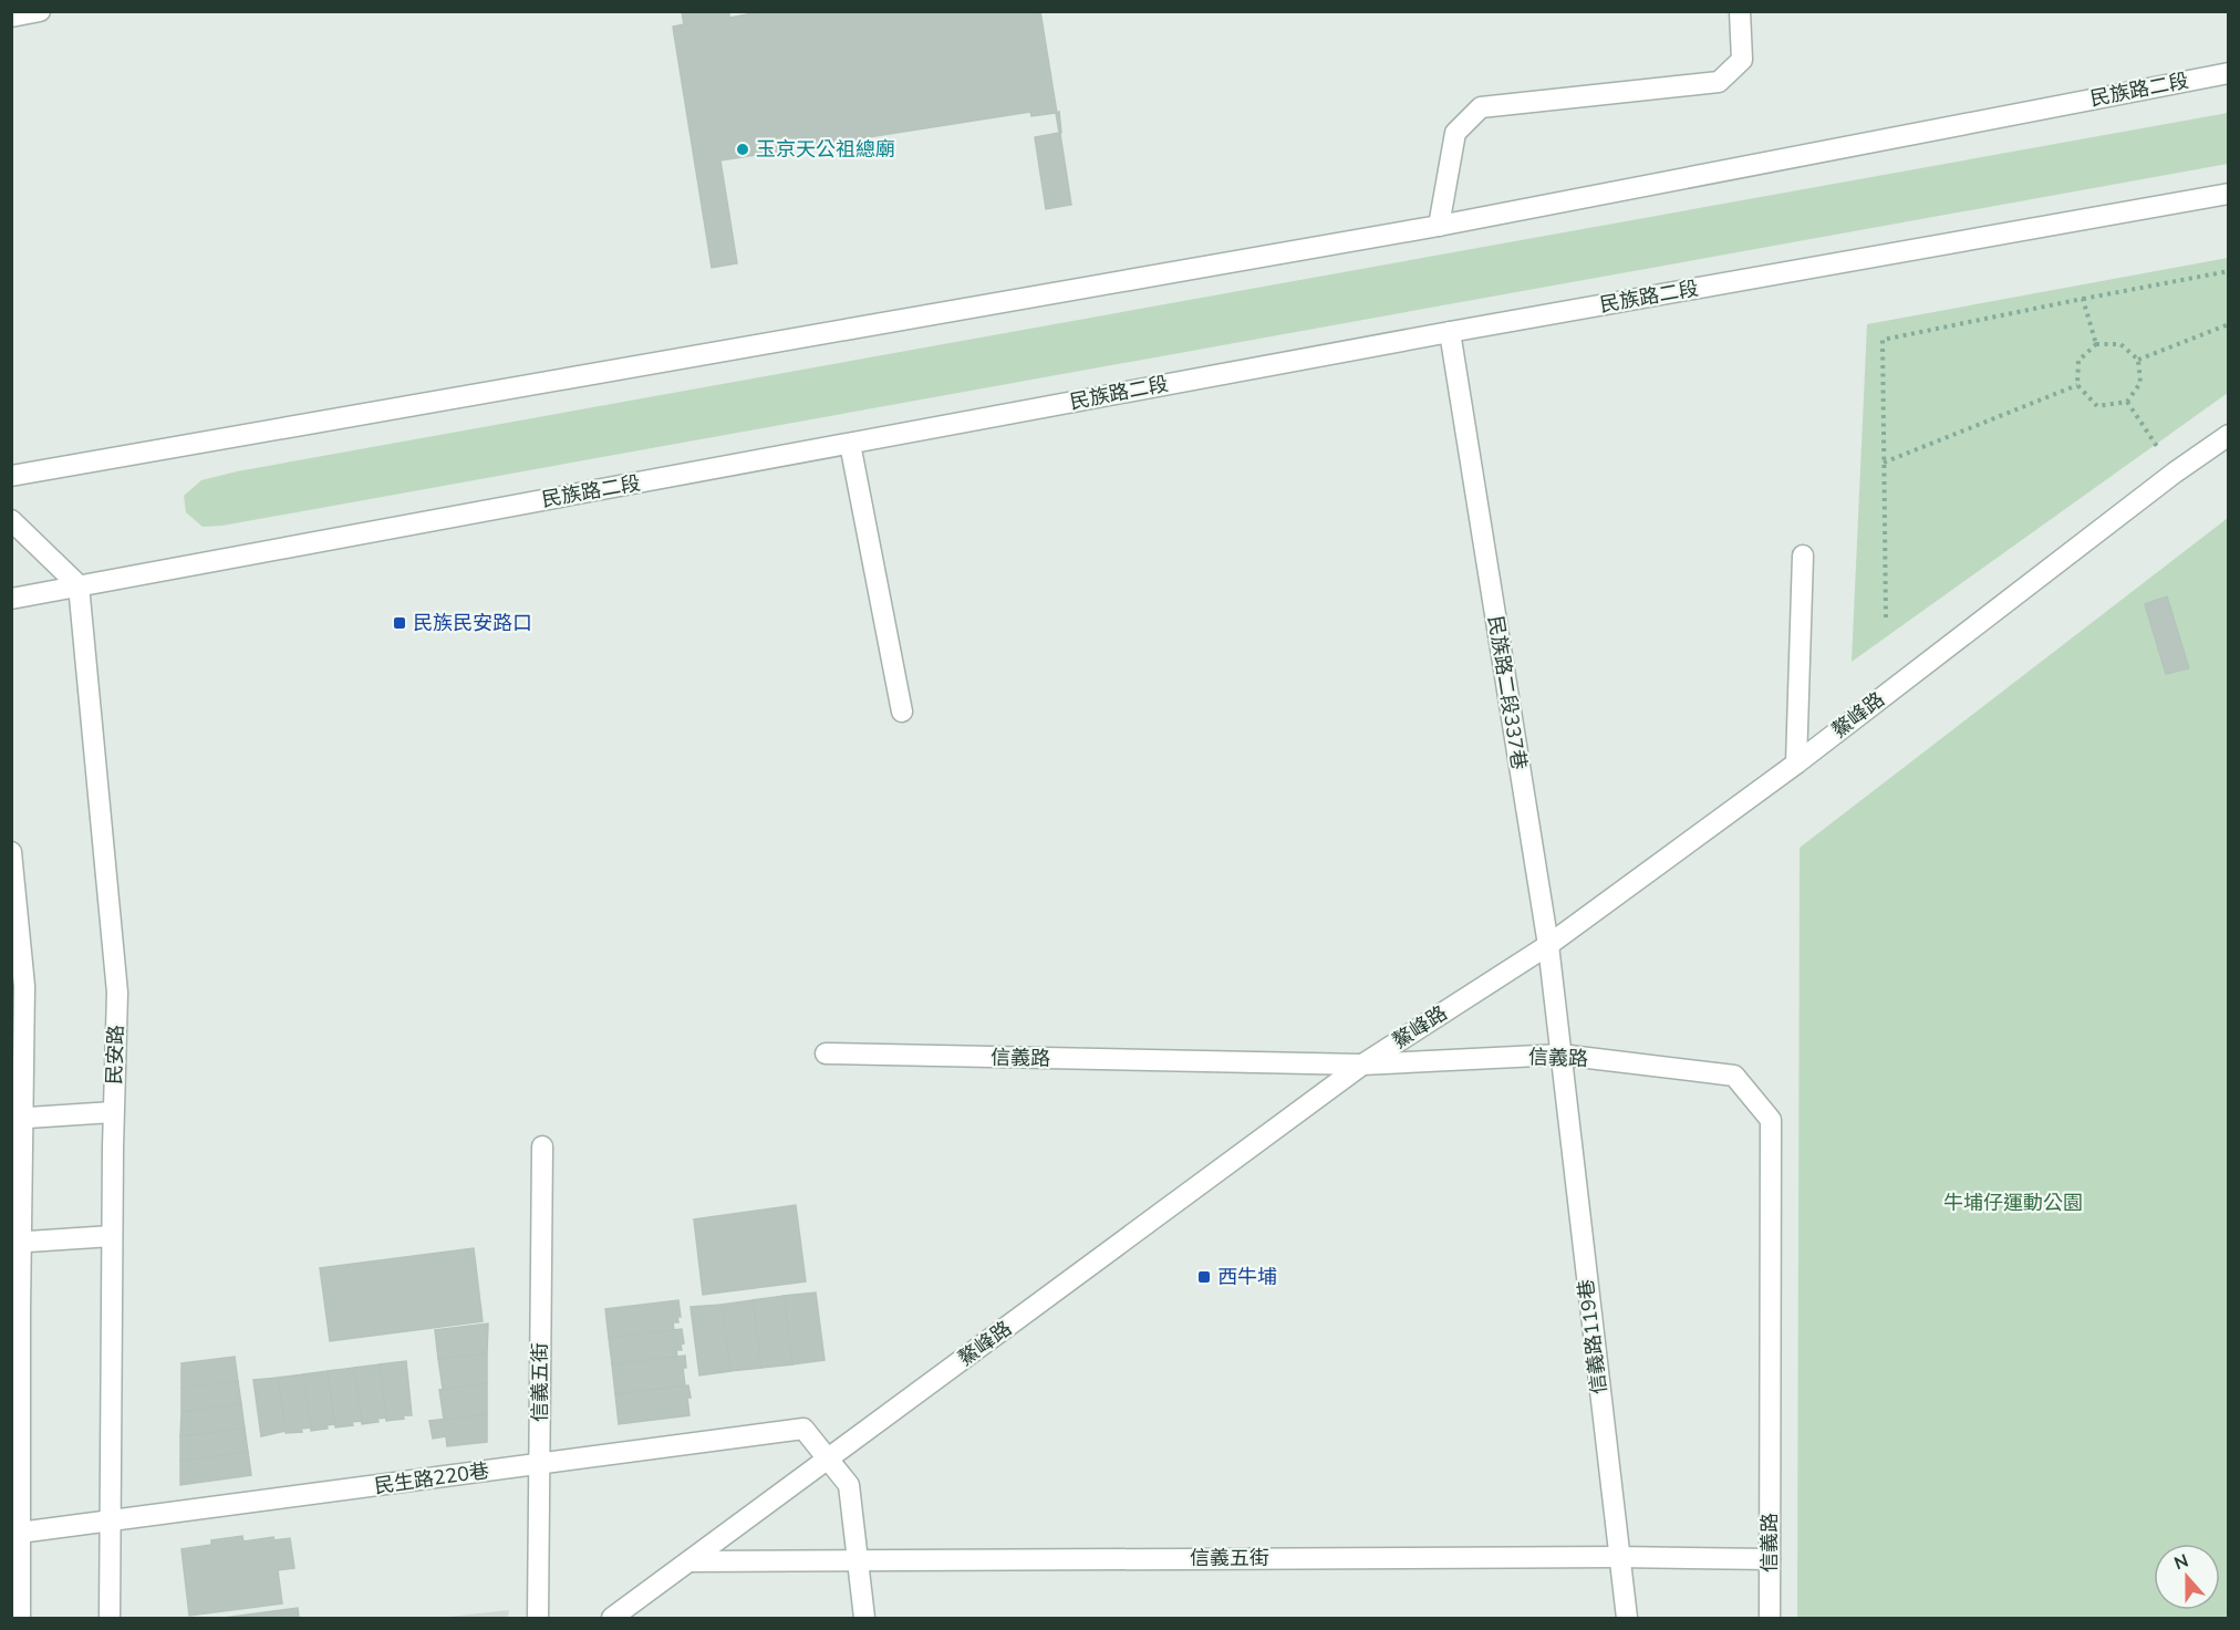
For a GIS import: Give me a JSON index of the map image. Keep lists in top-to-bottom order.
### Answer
{
  "streets": {
    "street": [
      "民族路二段",
      "民族路二段337巷",
      "鰲峰路",
      "民安路",
      "信義路",
      "信義路119巷",
      "信義五街",
      "民生路220巷"
    ]
  },
  "crossings": [
    ["民族路二段", "民族路二段337巷"],
    ["民族路二段", "民安路"],
    ["民族路二段337巷", "鰲峰路"],
    ["民族路二段337巷", "信義路"],
    ["民族路二段337巷", "信義路119巷"],
    ["鰲峰路", "信義路"],
    ["鰲峰路", "信義五街"],
    ["鰲峰路", "民生路220巷"],
    ["民安路", "民生路220巷"],
    ["信義路", "信義路119巷"],
    ["信義路", "信義五街"],
    ["信義路119巷", "信義五街"],
    ["信義五街", "民生路220巷"]
  ],
  "parks": ["牛埔仔運動公園"],
  "places": {
    "other": ["玉京天公祖總廟"],
    "transit": ["民族民安路口", "西牛埔"]
  },
  "north": "top"
}
